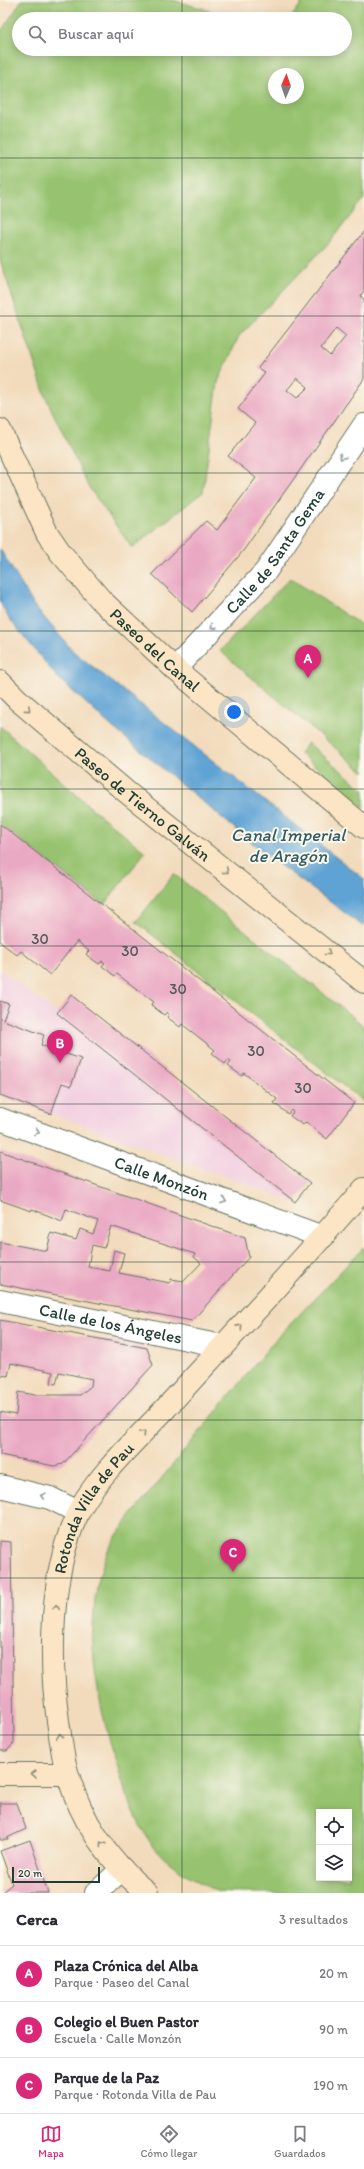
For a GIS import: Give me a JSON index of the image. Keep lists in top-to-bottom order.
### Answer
{
  "streets": {
    "street": [
      "Calle de Santa Gema",
      "Paseo del Canal",
      "Paseo de Tierno Galván",
      "Calle Monzón",
      "Calle de los Ángeles",
      "Rotonda Villa de Pau"
    ]
  },
  "crossings": [
    ["Calle de Santa Gema", "Paseo del Canal"],
    ["Calle Monzón", "Rotonda Villa de Pau"],
    ["Calle de los Ángeles", "Rotonda Villa de Pau"]
  ],
  "one_way": [
    "Calle de Santa Gema",
    "Paseo de Tierno Galván",
    "Calle Monzón",
    "Rotonda Villa de Pau"
  ],
  "water": ["Canal Imperial de Aragón"],
  "house_numbers": [
    "30",
    "30",
    "30",
    "30",
    "30"
  ],
  "scale_bar": "20 m",
  "north": "top",
  "page": {
    "search": "Buscar aquí",
    "pins": ["A", "B", "C"],
    "scale": "20 m",
    "heading": ["Cerca", "3 resultados"],
    "list": [
      {
        "mark": "A",
        "name": "Plaza Crónica del Alba",
        "note": "Parque · Paseo del Canal",
        "value": "20 m"
      },
      {
        "mark": "B",
        "name": "Colegio el Buen Pastor",
        "note": "Escuela · Calle Monzón",
        "value": "90 m"
      },
      {
        "mark": "C",
        "name": "Parque de la Paz",
        "note": "Parque · Rotonda Villa de Pau",
        "value": "190 m"
      }
    ],
    "nav": ["Mapa", "Cómo llegar", "Guardados"]
  }
}
